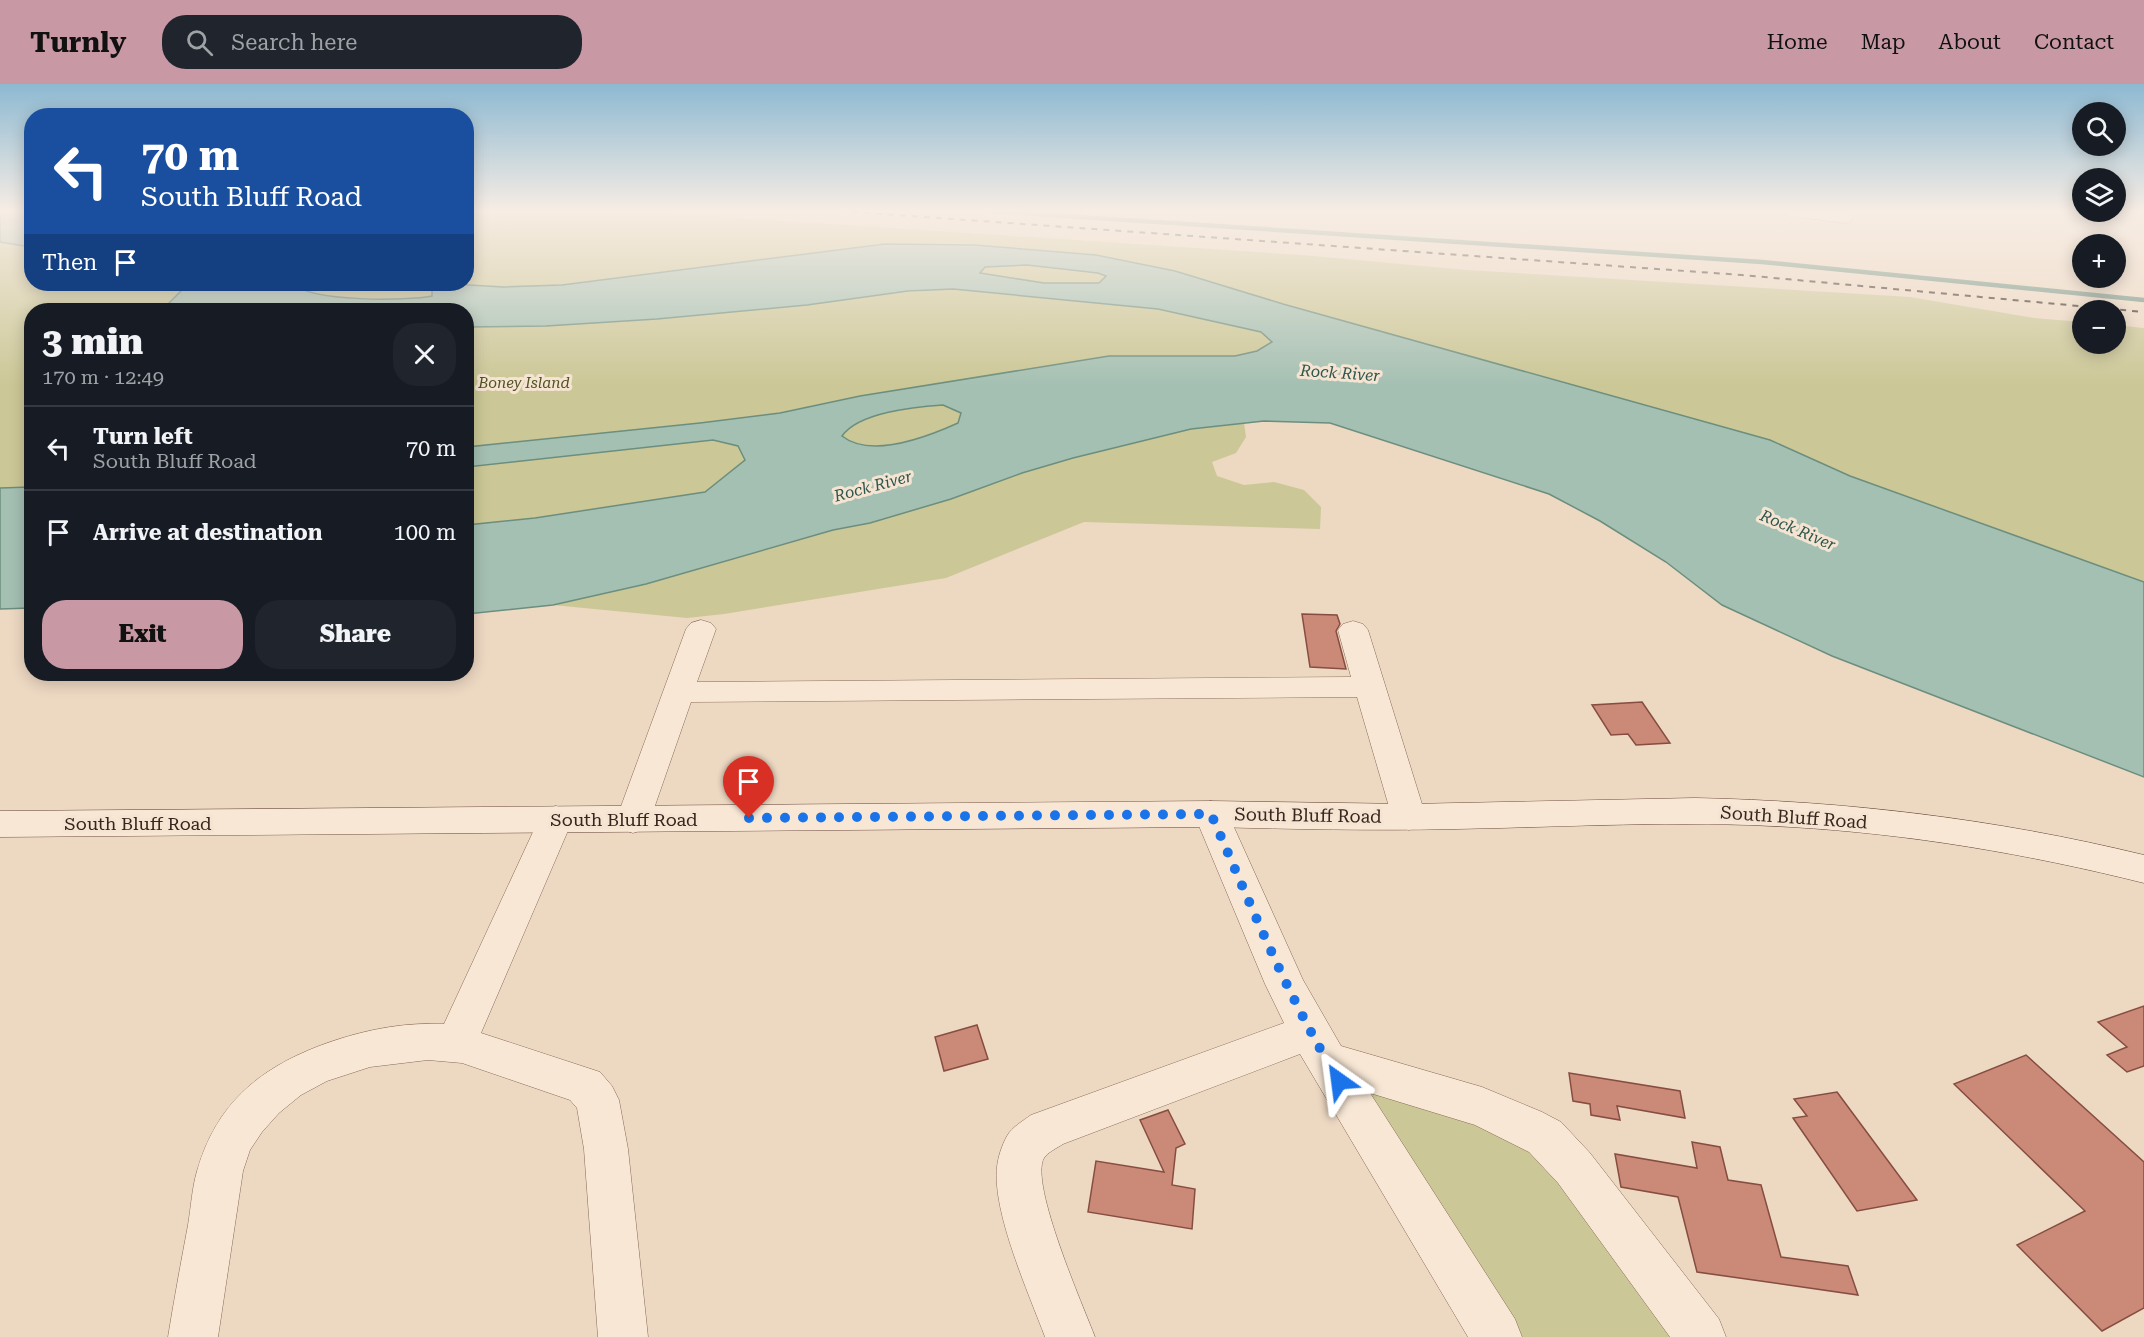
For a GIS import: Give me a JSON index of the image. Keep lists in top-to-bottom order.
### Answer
{
  "streets": {
    "street": ["South Bluff Road"]
  },
  "water": ["Rock River"],
  "parks": ["Boney Island"],
  "page": {
    "header": "Turnly",
    "search": "Search here",
    "nav": [
      "Home",
      "Map",
      "About",
      "Contact"
    ],
    "map_buttons": ["+", "−"],
    "turn": ["70 m", "South Bluff Road"],
    "then": "Then",
    "heading": ["3 min", "170 m · 12:49"],
    "list": [
      {
        "name": "Turn left",
        "note": "South Bluff Road",
        "value": "70 m"
      },
      {
        "name": "Arrive at destination",
        "value": "100 m"
      }
    ],
    "buttons": ["Exit", "Share"]
  }
}
